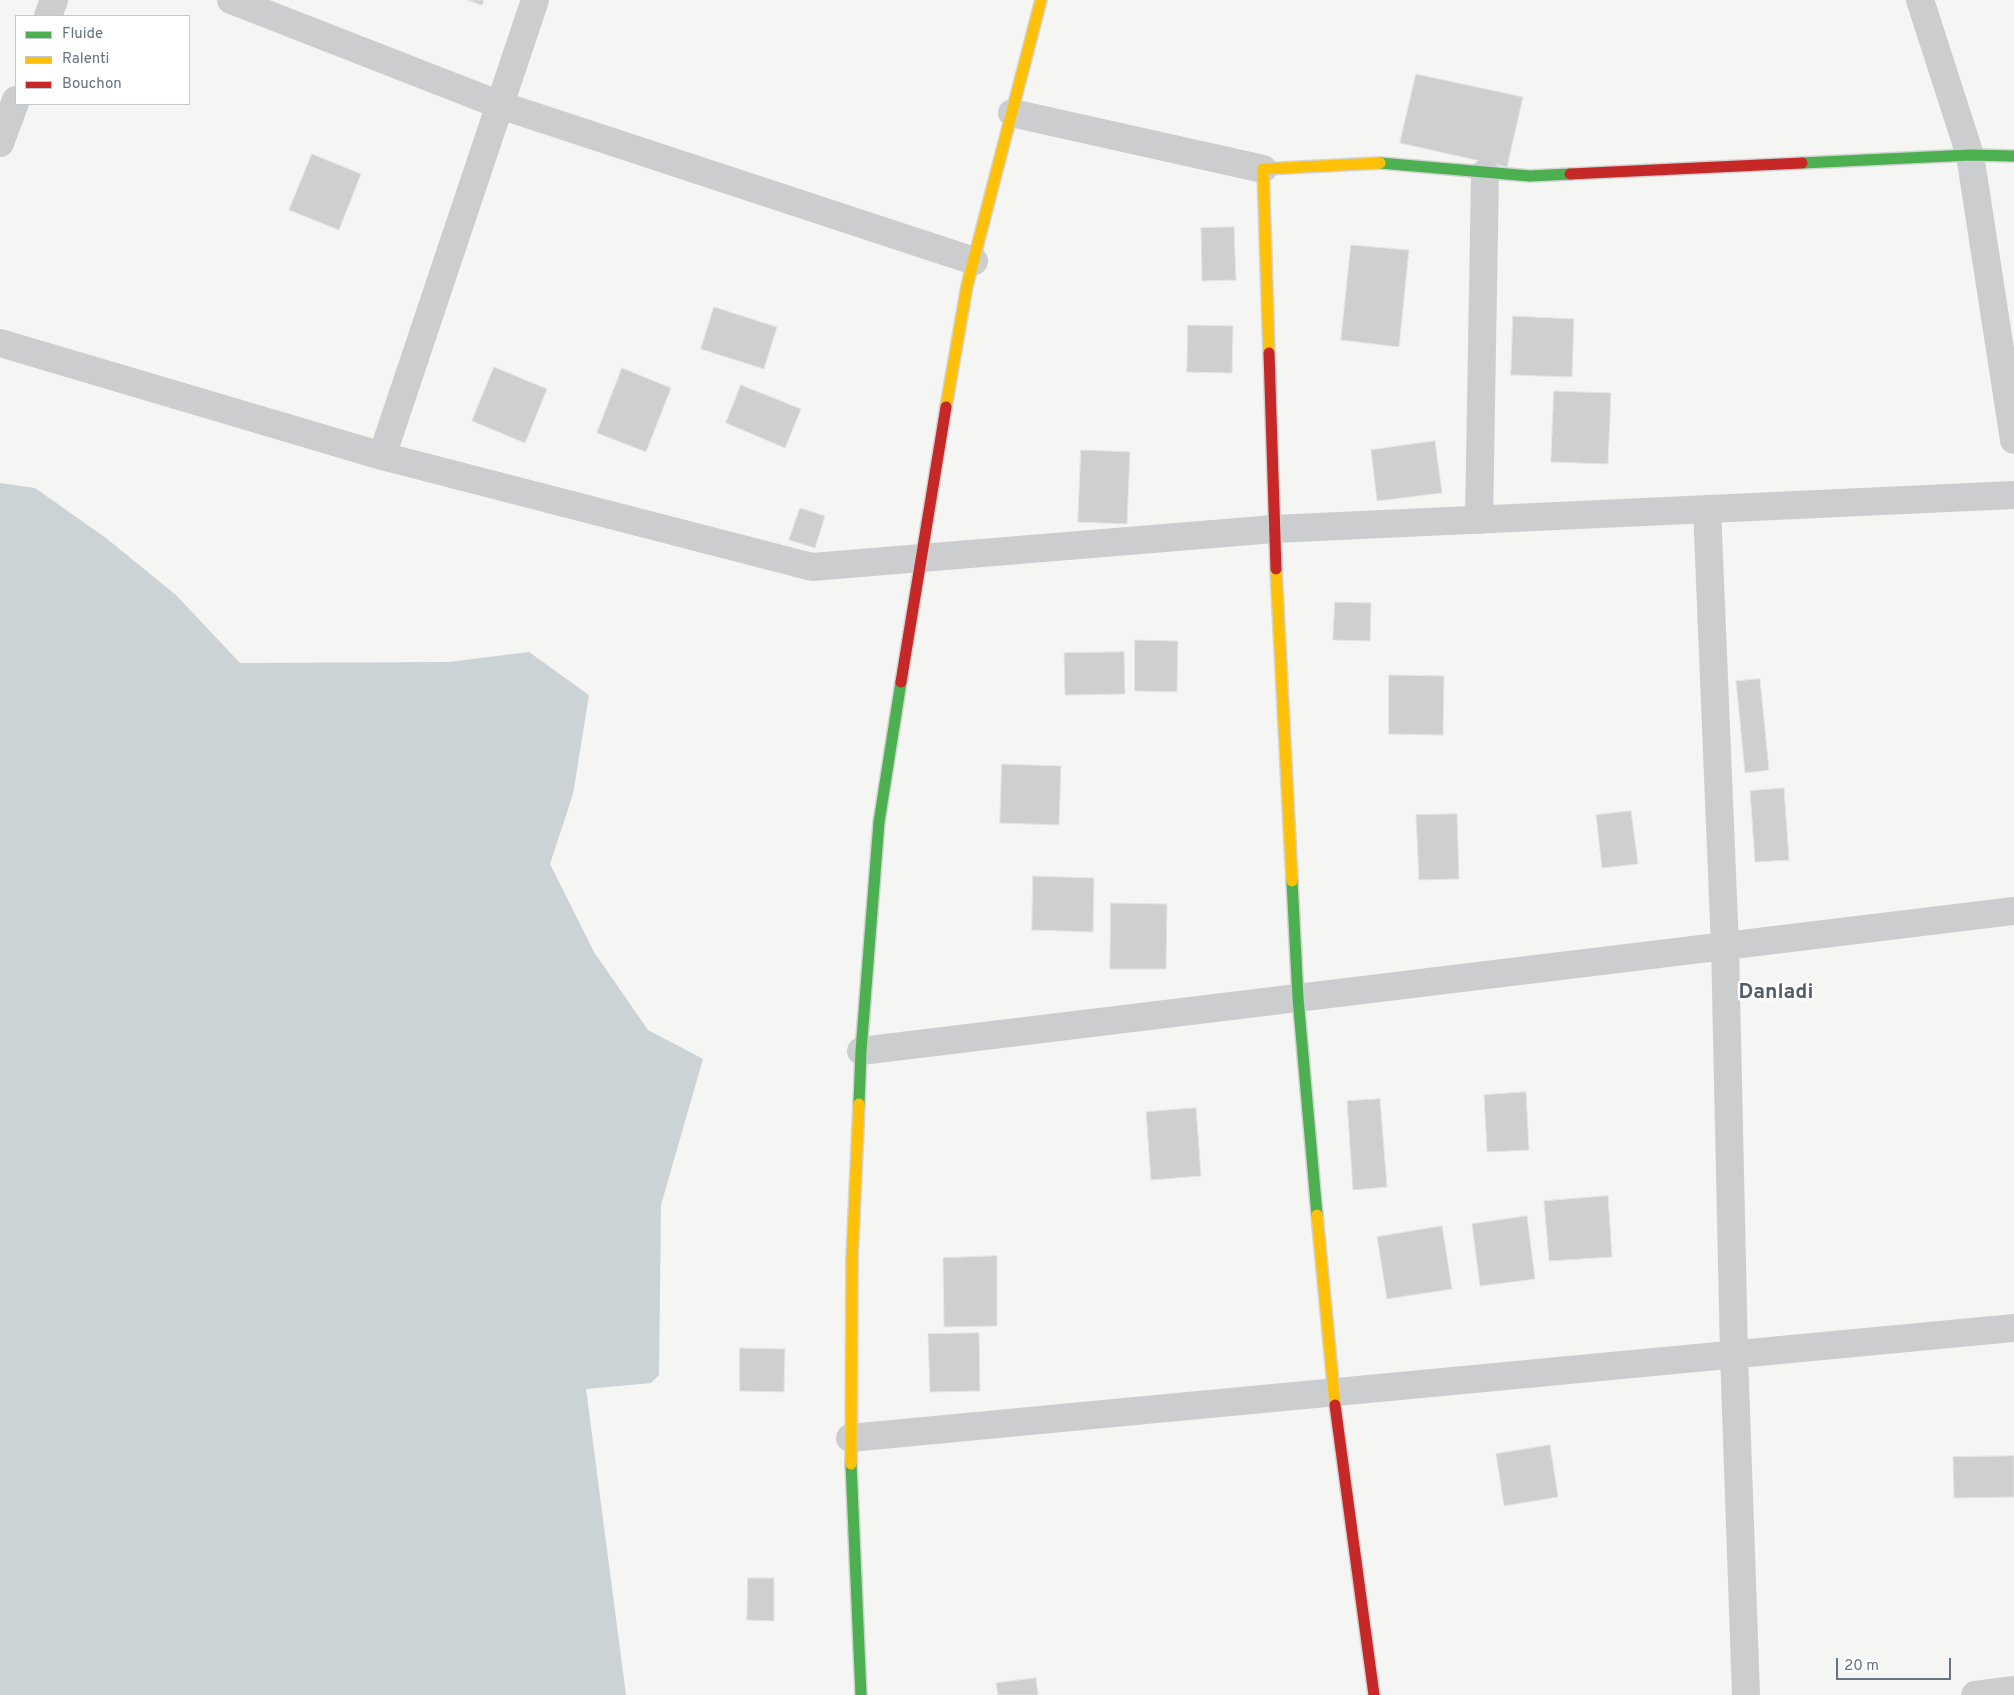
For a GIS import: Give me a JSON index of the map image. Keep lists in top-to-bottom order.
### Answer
{
  "districts": ["Danladi"],
  "legend": ["Fluide", "Ralenti", "Bouchon"],
  "scale_bar": "20 m"
}
